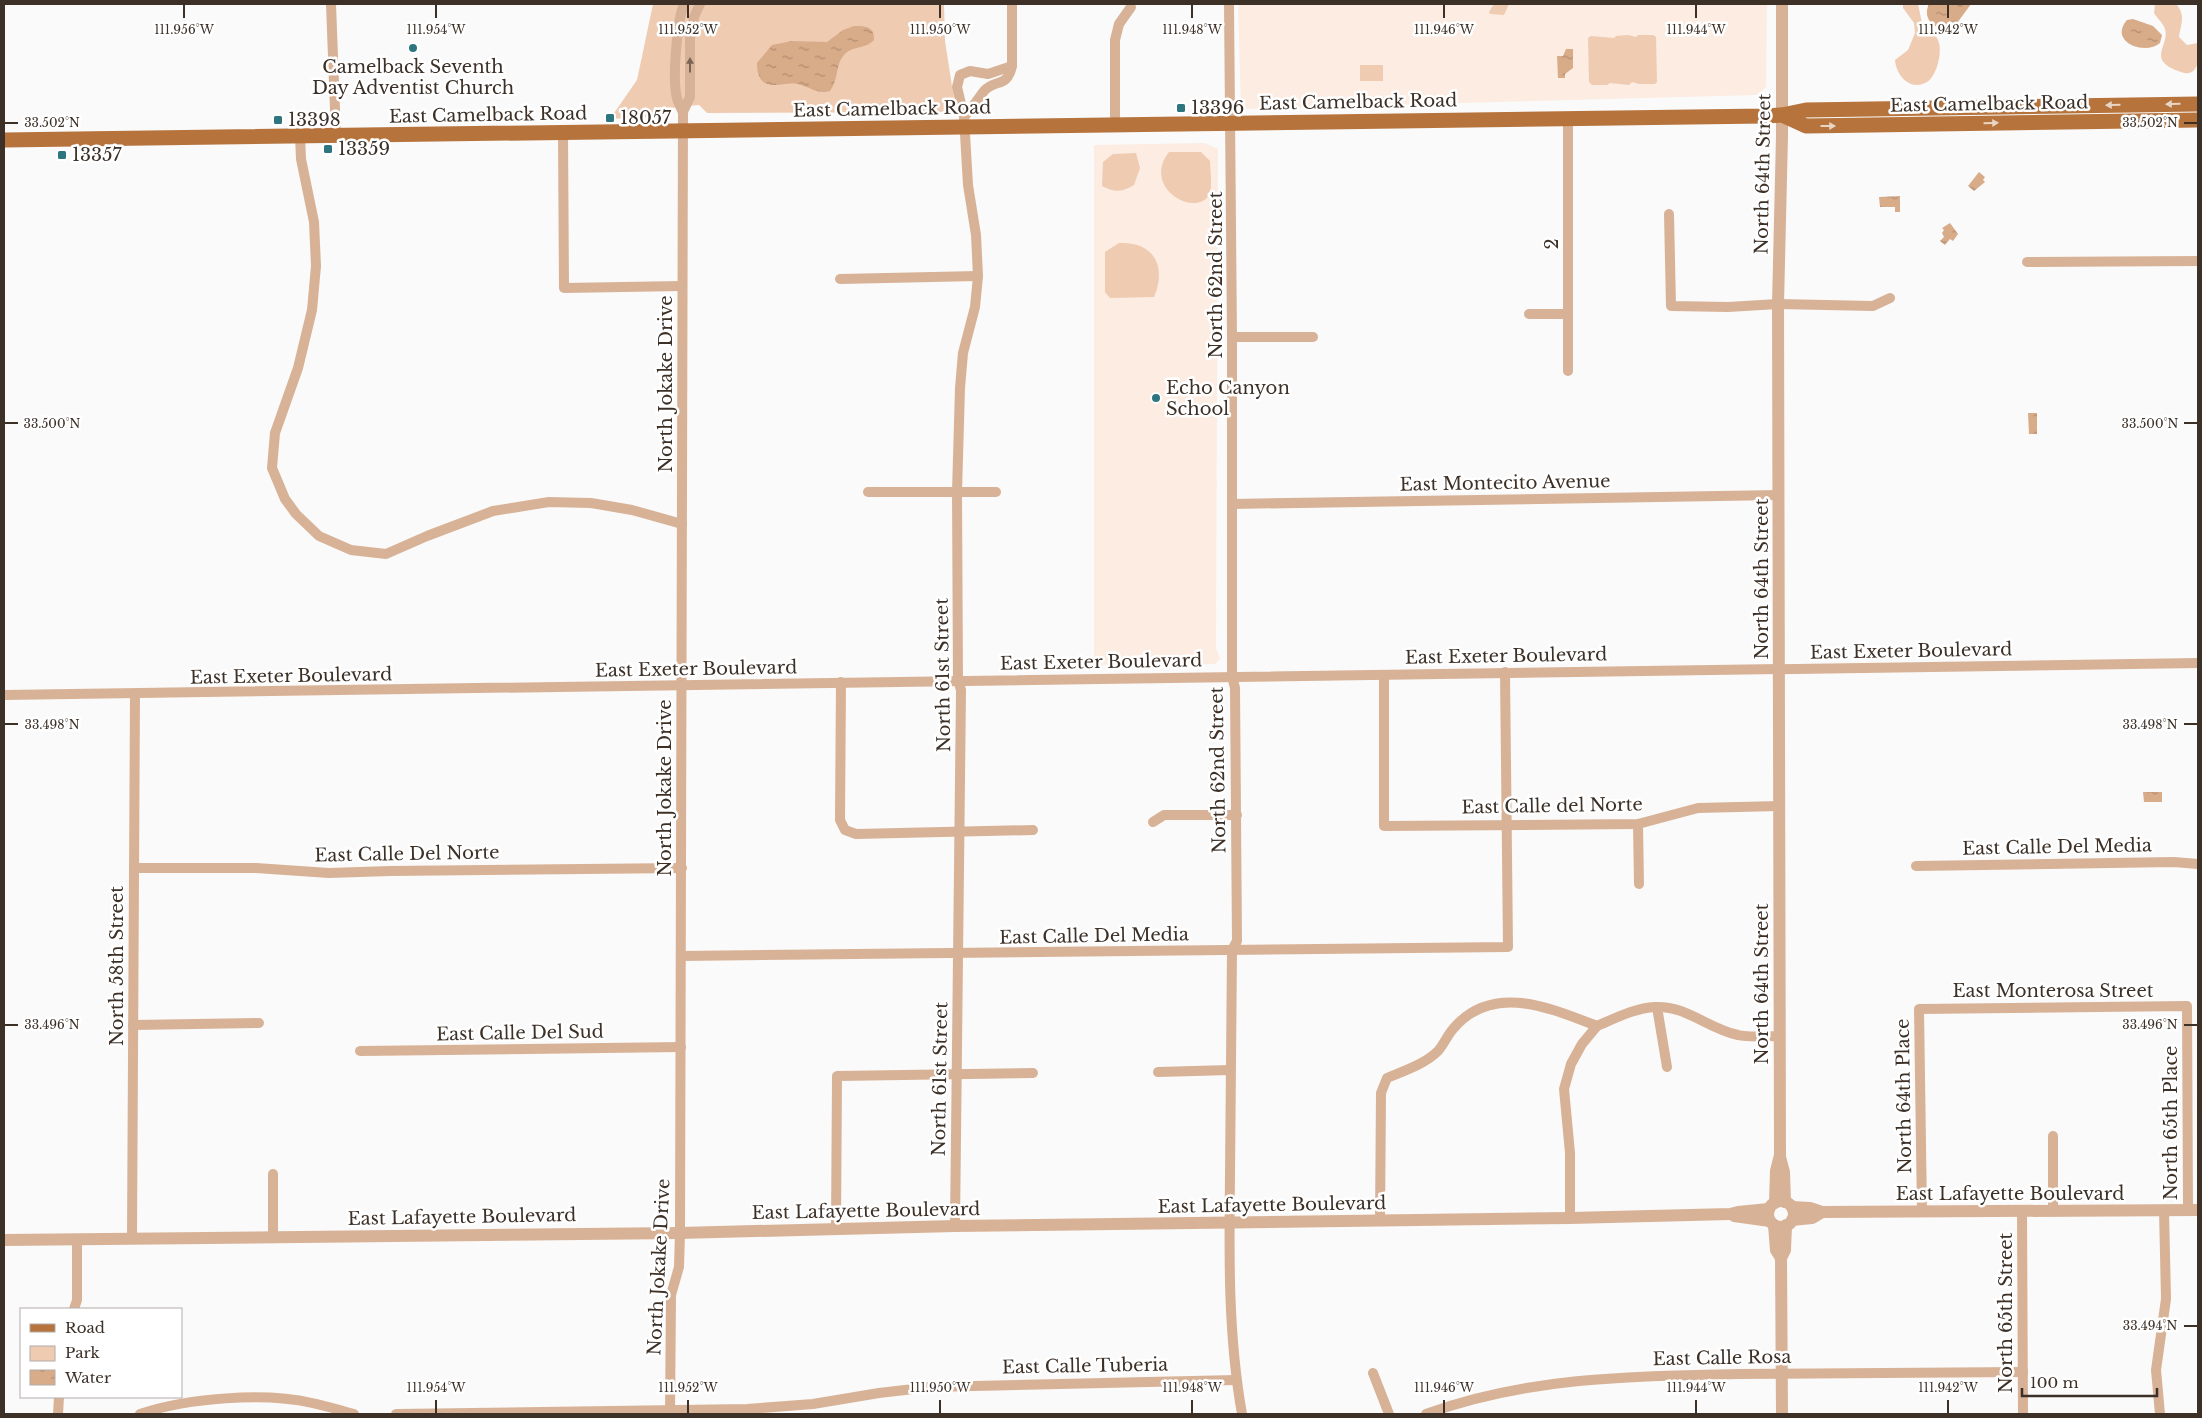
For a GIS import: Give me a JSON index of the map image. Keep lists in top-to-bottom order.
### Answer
{
  "streets": {
    "main road": ["East Camelback Road"],
    "street": [
      "North 64th Street",
      "2",
      "North 62nd Street",
      "North Jokake Drive",
      "East Montecito Avenue",
      "East Exeter Boulevard",
      "North 61st Street",
      "East Calle del Norte",
      "East Calle Del Media",
      "East Calle Del Norte",
      "North 58th Street",
      "East Monterosa Street",
      "East Calle Del Sud",
      "North 64th Place",
      "North 65th Place",
      "East Lafayette Boulevard",
      "North 65th Street",
      "East Calle Rosa",
      "East Calle Tuberia"
    ]
  },
  "crossings": [
    ["East Camelback Road", "North 64th Street"],
    ["East Camelback Road", "2"],
    ["East Camelback Road", "North 62nd Street"],
    ["East Camelback Road", "North Jokake Drive"],
    ["East Camelback Road", "North 61st Street"],
    ["North 64th Street", "East Montecito Avenue"],
    ["North 64th Street", "East Exeter Boulevard"],
    ["North 64th Street", "East Calle del Norte"],
    ["North 64th Street", "East Lafayette Boulevard"],
    ["North 64th Street", "East Calle Rosa"],
    ["North 62nd Street", "East Montecito Avenue"],
    ["North 62nd Street", "East Exeter Boulevard"],
    ["North 62nd Street", "East Calle Del Media"],
    ["North 62nd Street", "East Lafayette Boulevard"],
    ["North 62nd Street", "East Calle Tuberia"],
    ["North Jokake Drive", "East Exeter Boulevard"],
    ["North Jokake Drive", "East Calle Del Media"],
    ["North Jokake Drive", "East Calle Del Norte"],
    ["North Jokake Drive", "East Calle Del Sud"],
    ["North Jokake Drive", "East Lafayette Boulevard"],
    ["North Jokake Drive", "East Calle Tuberia"],
    ["East Exeter Boulevard", "North 61st Street"],
    ["East Exeter Boulevard", "East Calle del Norte"],
    ["East Exeter Boulevard", "North 58th Street"],
    ["North 61st Street", "East Calle Del Media"],
    ["North 61st Street", "East Lafayette Boulevard"],
    ["East Calle del Norte", "East Calle Del Media"],
    ["East Calle Del Norte", "North 58th Street"],
    ["North 58th Street", "East Lafayette Boulevard"],
    ["East Monterosa Street", "North 64th Place"],
    ["East Monterosa Street", "North 65th Place"],
    ["North 64th Place", "East Lafayette Boulevard"],
    ["North 65th Place", "East Lafayette Boulevard"],
    ["East Lafayette Boulevard", "North 65th Street"],
    ["North 65th Street", "East Calle Rosa"]
  ],
  "places": {
    "other": ["Camelback Seventh Day Adventist Church", "Echo Canyon School"],
    "transit": [
      "13396",
      "18057",
      "13398",
      "13359",
      "13357"
    ]
  },
  "legend": ["Road", "Park", "Water"],
  "scale_bar": "100 m",
  "coordinates": [
    "111.956°W",
    "111.954°W",
    "111.952°W",
    "111.950°W",
    "111.948°W",
    "111.946°W",
    "111.944°W",
    "111.942°W",
    "33.502°N",
    "33.500°N",
    "33.498°N",
    "33.496°N",
    "33.494°N"
  ]
}
